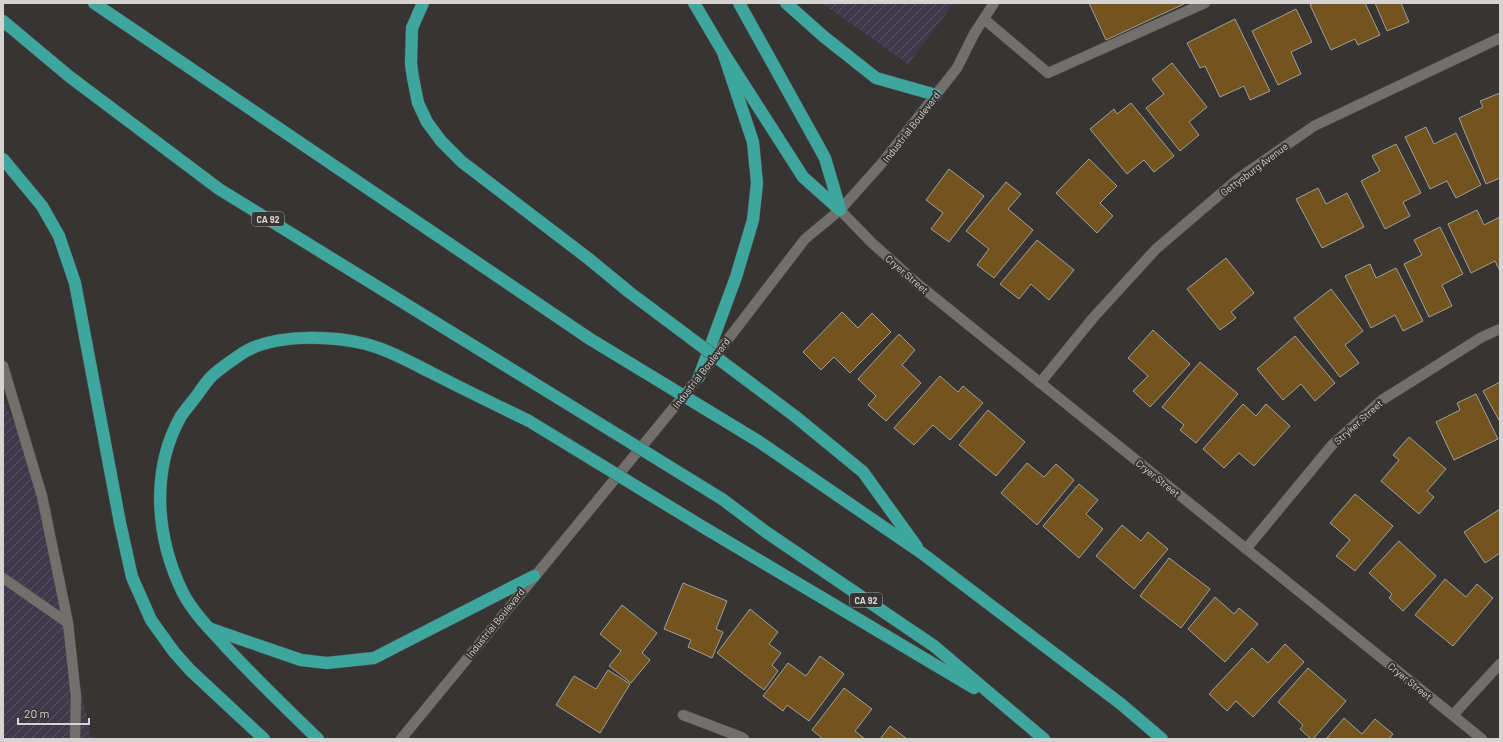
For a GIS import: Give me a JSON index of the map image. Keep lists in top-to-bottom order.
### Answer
{
  "streets": {
    "highway": ["CA 92"],
    "street": [
      "Industrial Boulevard",
      "Gettysburg Avenue",
      "Cryer Street",
      "Stryker Street"
    ]
  },
  "crossings": [
    ["Industrial Boulevard", "Cryer Street"],
    ["Gettysburg Avenue", "Cryer Street"],
    ["Cryer Street", "Stryker Street"]
  ],
  "scale_bar": "20 m"
}
